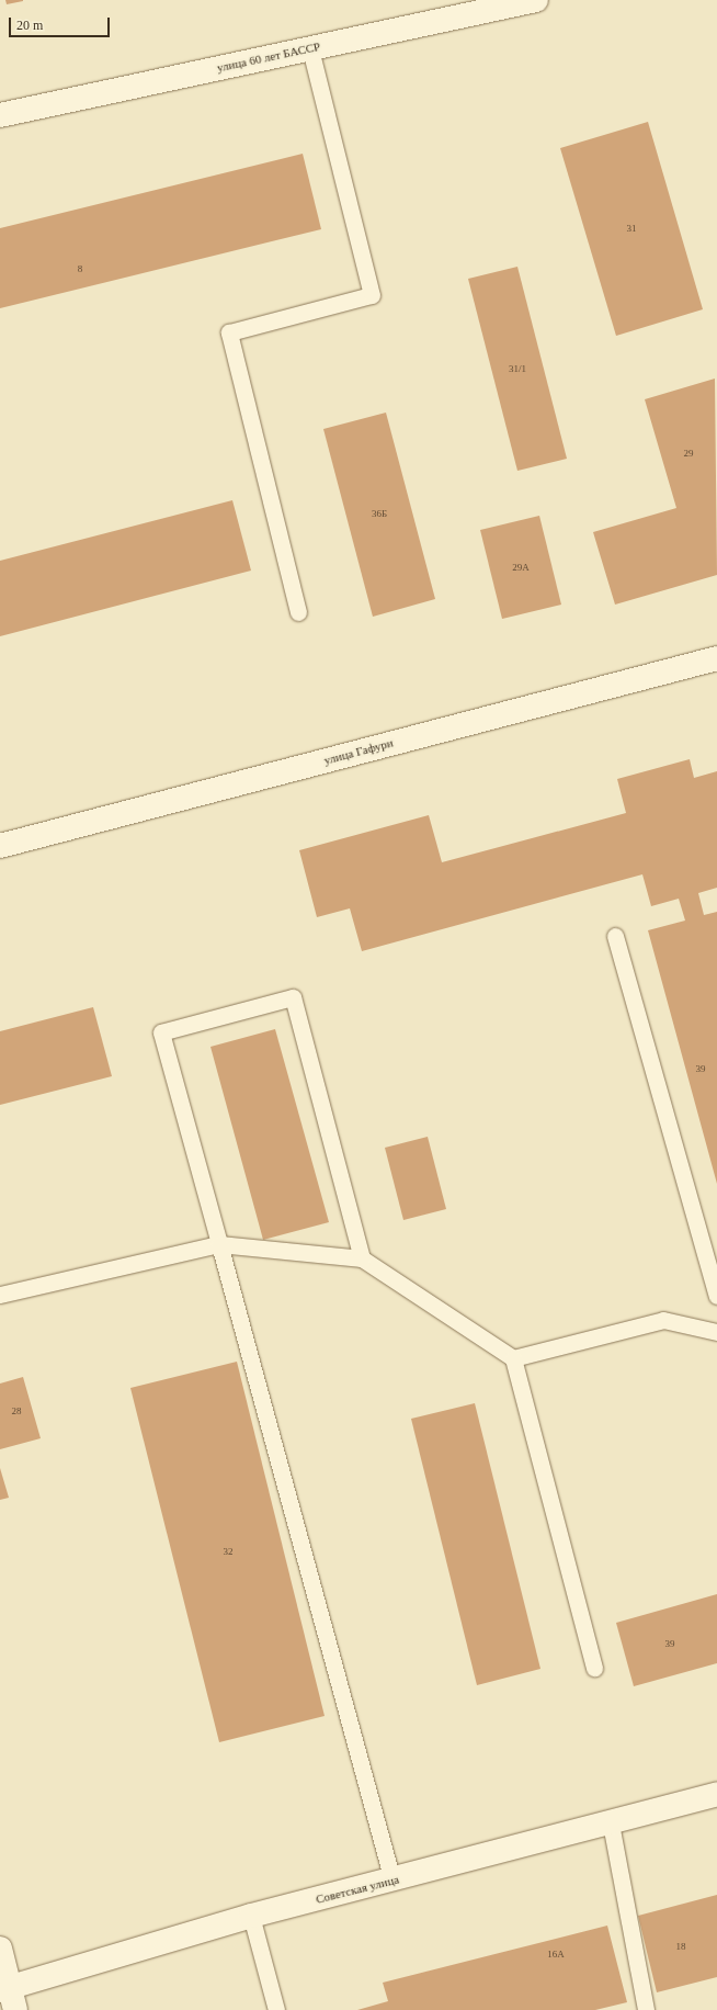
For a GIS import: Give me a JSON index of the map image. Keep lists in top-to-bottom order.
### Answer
{
  "streets": {
    "street": ["улица 60 лет БАССР", "улица Гафури", "Советская улица"]
  },
  "house_numbers": [
    "31",
    "8",
    "31/1",
    "29",
    "36Б",
    "29А",
    "39",
    "28",
    "32",
    "39",
    "18",
    "16А"
  ],
  "scale_bar": "20 m"
}
